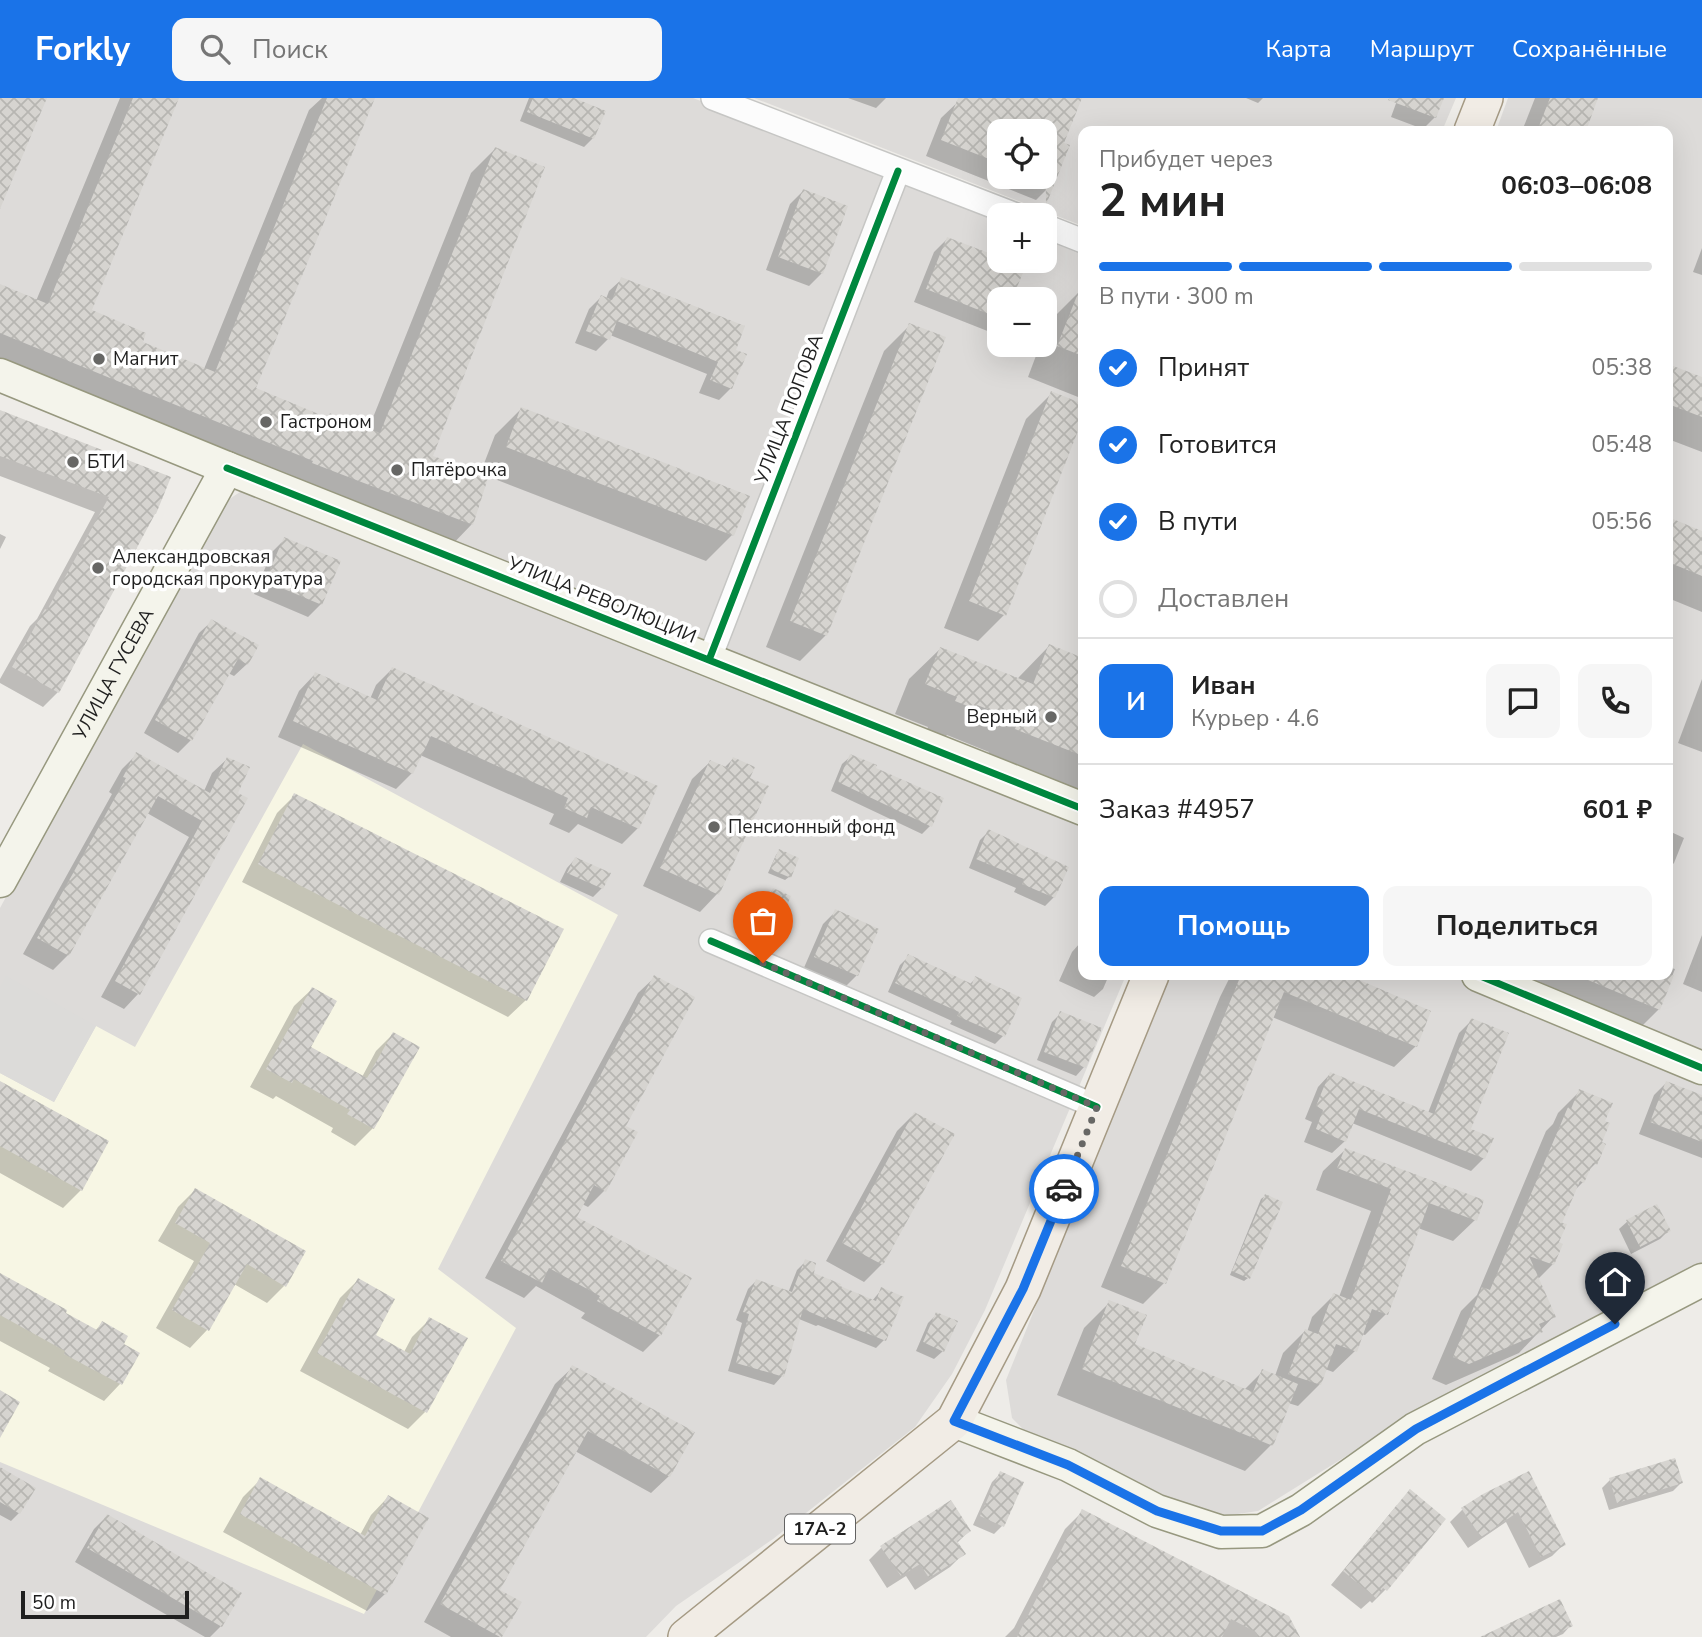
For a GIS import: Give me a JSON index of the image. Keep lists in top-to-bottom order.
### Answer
{
  "streets": {
    "main road": ["УЛИЦА РЕВОЛЮЦИИ", "УЛИЦА ГУСЕВА", "17А-2"],
    "street": ["УЛИЦА ПОПОВА"]
  },
  "crossings": [
    ["УЛИЦА ПОПОВА", "УЛИЦА РЕВОЛЮЦИИ"],
    ["УЛИЦА РЕВОЛЮЦИИ", "УЛИЦА ГУСЕВА"]
  ],
  "places": [
    "Магнит",
    "Гастроном",
    "БТИ",
    "Пятёрочка",
    "Александровская городская прокуратура",
    "Верный",
    "Пенсионный фонд"
  ],
  "scale_bar": "50 m",
  "page": {
    "header": "Forkly",
    "search": "Поиск",
    "nav": ["Карта", "Маршрут", "Сохранённые"],
    "map_buttons": ["+", "−"],
    "heading": ["2 мин", "Прибудет через", "06:03–06:08"],
    "panel": [
      "Иван",
      "Курьер · 4.6",
      "Заказ #4957",
      "601 ₽"
    ],
    "bar": "В пути · 300 m",
    "list": [
      ["Принят", "05:38"],
      ["Готовится", "05:48"],
      ["В пути", "05:56"],
      "Доставлен"
    ],
    "round": "И",
    "buttons": ["Помощь", "Поделиться"],
    "scale": "50 m"
  }
}
